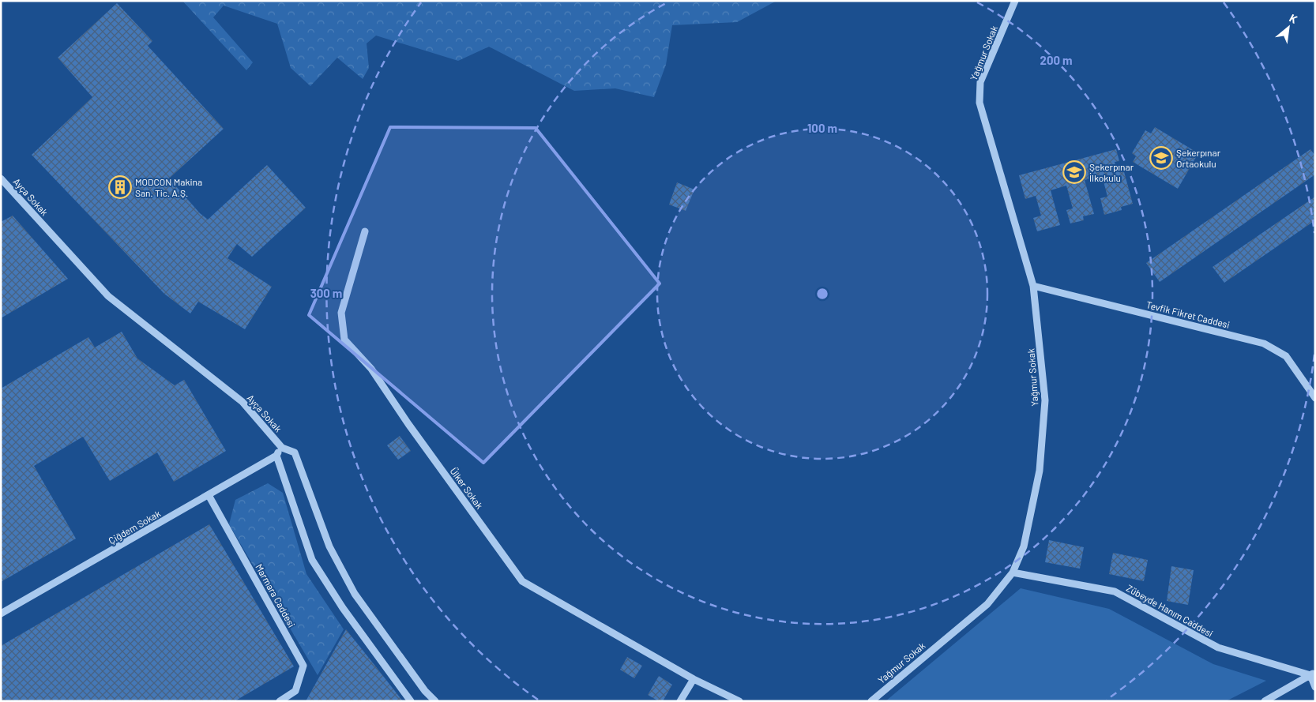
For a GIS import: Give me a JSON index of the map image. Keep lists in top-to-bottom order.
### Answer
{
  "streets": {
    "street": [
      "Yağmur Sokak",
      "Ayça Sokak",
      "Tevfik Fikret Caddesi",
      "Ülker Sokak",
      "Çiğdem Sokak",
      "Marmara Caddesi",
      "Zübeyde Hanım Caddesi"
    ]
  },
  "crossings": [
    ["Yağmur Sokak", "Tevfik Fikret Caddesi"],
    ["Yağmur Sokak", "Zübeyde Hanım Caddesi"],
    ["Çiğdem Sokak", "Marmara Caddesi"]
  ],
  "places": {
    "school or university": ["Şekerpınar Ortaokulu", "Şekerpınar İlkokulu"],
    "building": ["MODCON Makina San. Tic. A.Ş."]
  },
  "north": "top right",
  "rings": ["200 m", "100 m", "300 m"]
}
